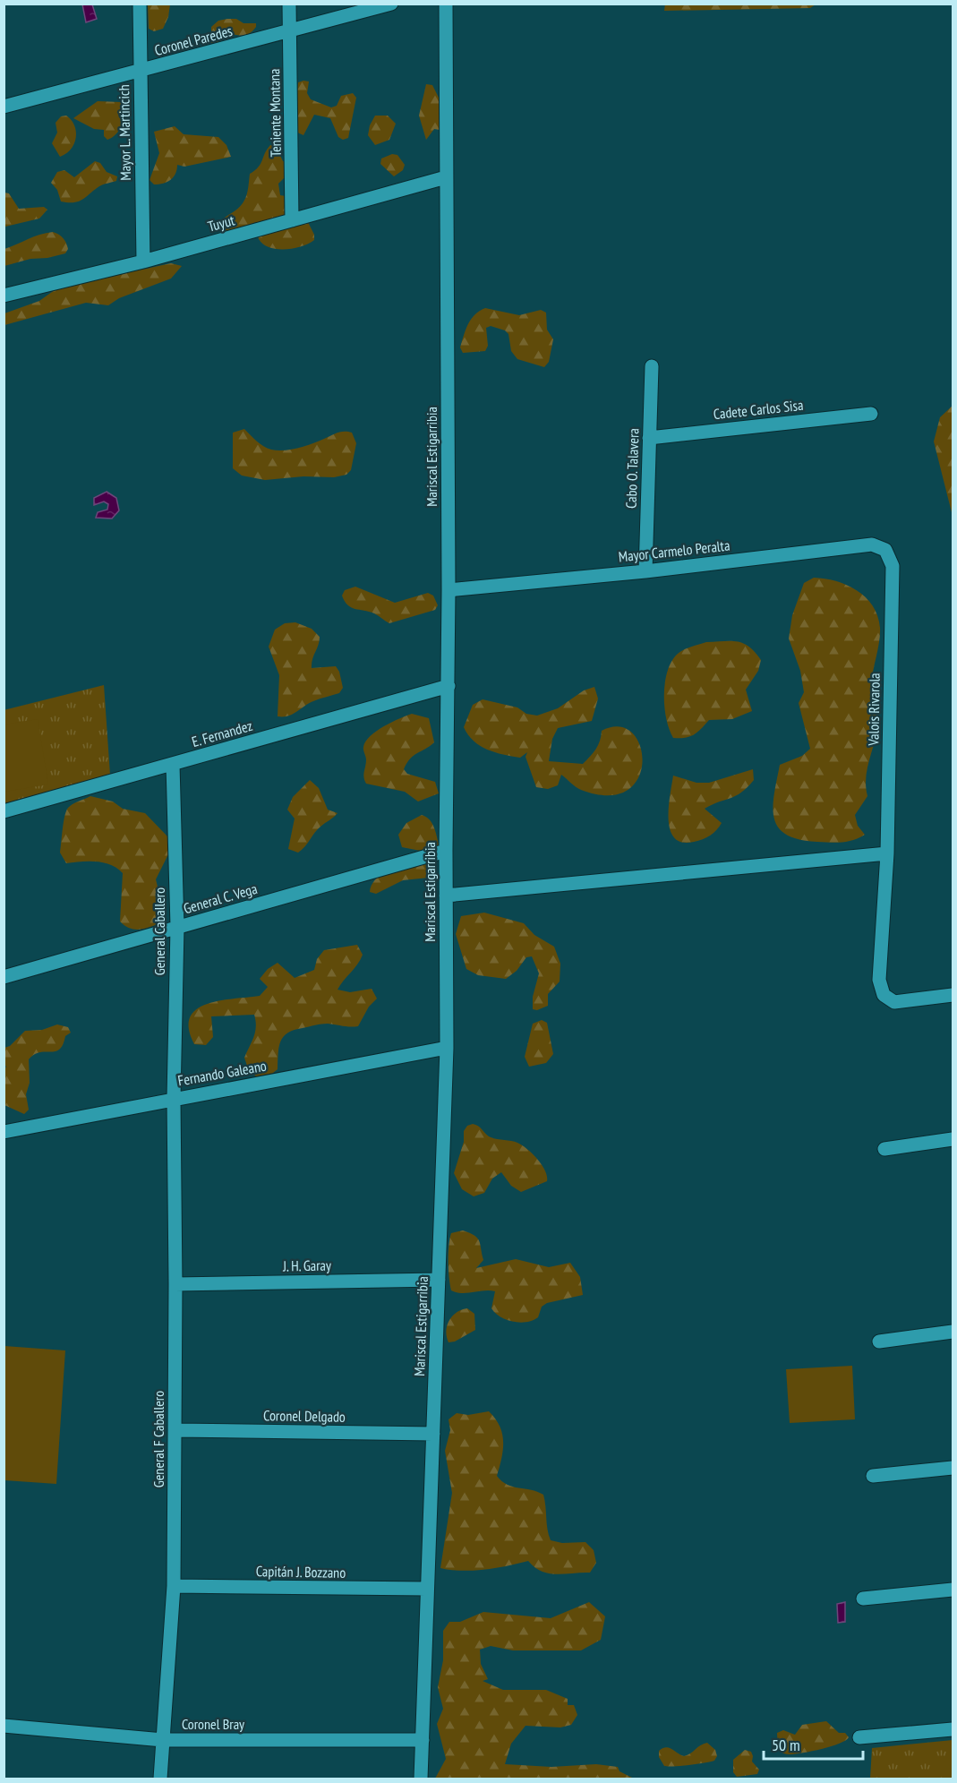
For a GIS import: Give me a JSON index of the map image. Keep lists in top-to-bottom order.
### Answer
{
  "streets": {
    "street": [
      "Coronel Paredes",
      "Teniente Montana",
      "Mayor L. Martincich",
      "Tuyut",
      "Cadete Carlos Sisa",
      "Mariscal Estigarribia",
      "Cabo O. Talavera",
      "Mayor Carmelo Peralta",
      "Valois Rivarola",
      "E. Fernandez",
      "General C. Vega",
      "General Caballero",
      "Fernando Galeano",
      "J. H. Garay",
      "Coronel Delgado",
      "General F Caballero",
      "Capitán J. Bozzano",
      "Coronel Bray"
    ]
  },
  "crossings": [
    ["Coronel Paredes", "Teniente Montana"],
    ["Coronel Paredes", "Mayor L. Martincich"],
    ["Teniente Montana", "Tuyut"],
    ["Mayor L. Martincich", "Tuyut"],
    ["Tuyut", "Mariscal Estigarribia"],
    ["Cadete Carlos Sisa", "Cabo O. Talavera"],
    ["Mariscal Estigarribia", "Mayor Carmelo Peralta"],
    ["Mariscal Estigarribia", "E. Fernandez"],
    ["Mariscal Estigarribia", "General C. Vega"],
    ["Mariscal Estigarribia", "Fernando Galeano"],
    ["Mariscal Estigarribia", "J. H. Garay"],
    ["Mariscal Estigarribia", "Coronel Delgado"],
    ["Mariscal Estigarribia", "Capitán J. Bozzano"],
    ["Mariscal Estigarribia", "Coronel Bray"],
    ["Cabo O. Talavera", "Mayor Carmelo Peralta"],
    ["Mayor Carmelo Peralta", "Valois Rivarola"],
    ["E. Fernandez", "General Caballero"],
    ["General C. Vega", "General Caballero"],
    ["General Caballero", "Fernando Galeano"],
    ["General Caballero", "General F Caballero"],
    ["Fernando Galeano", "General F Caballero"],
    ["J. H. Garay", "General F Caballero"],
    ["Coronel Delgado", "General F Caballero"],
    ["General F Caballero", "Capitán J. Bozzano"],
    ["General F Caballero", "Coronel Bray"]
  ],
  "scale_bar": "50 m"
}
